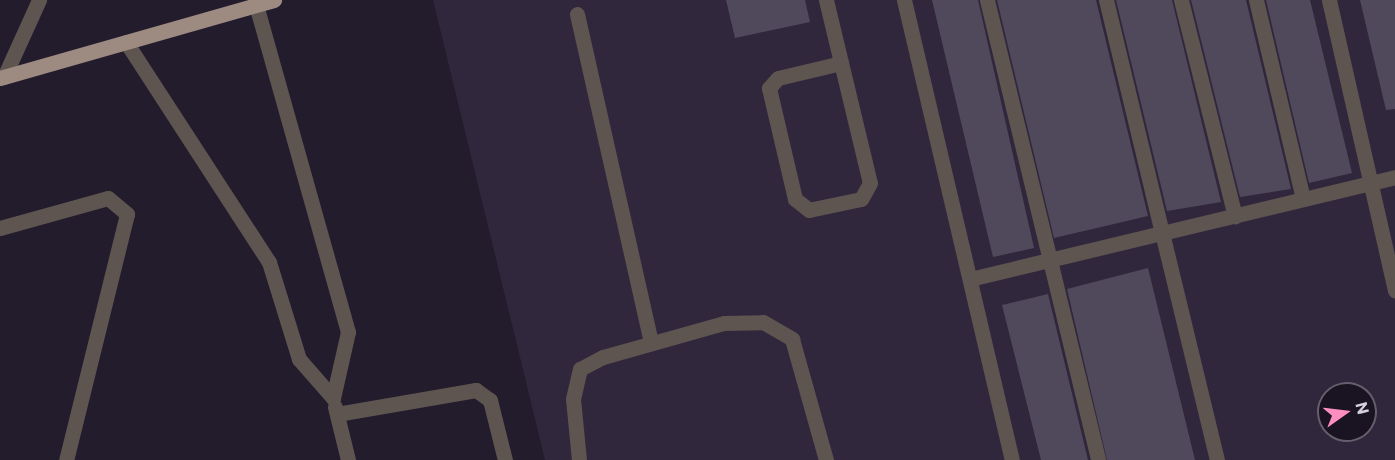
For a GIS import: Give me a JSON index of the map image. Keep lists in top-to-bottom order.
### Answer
{
  "north": "right"
}
